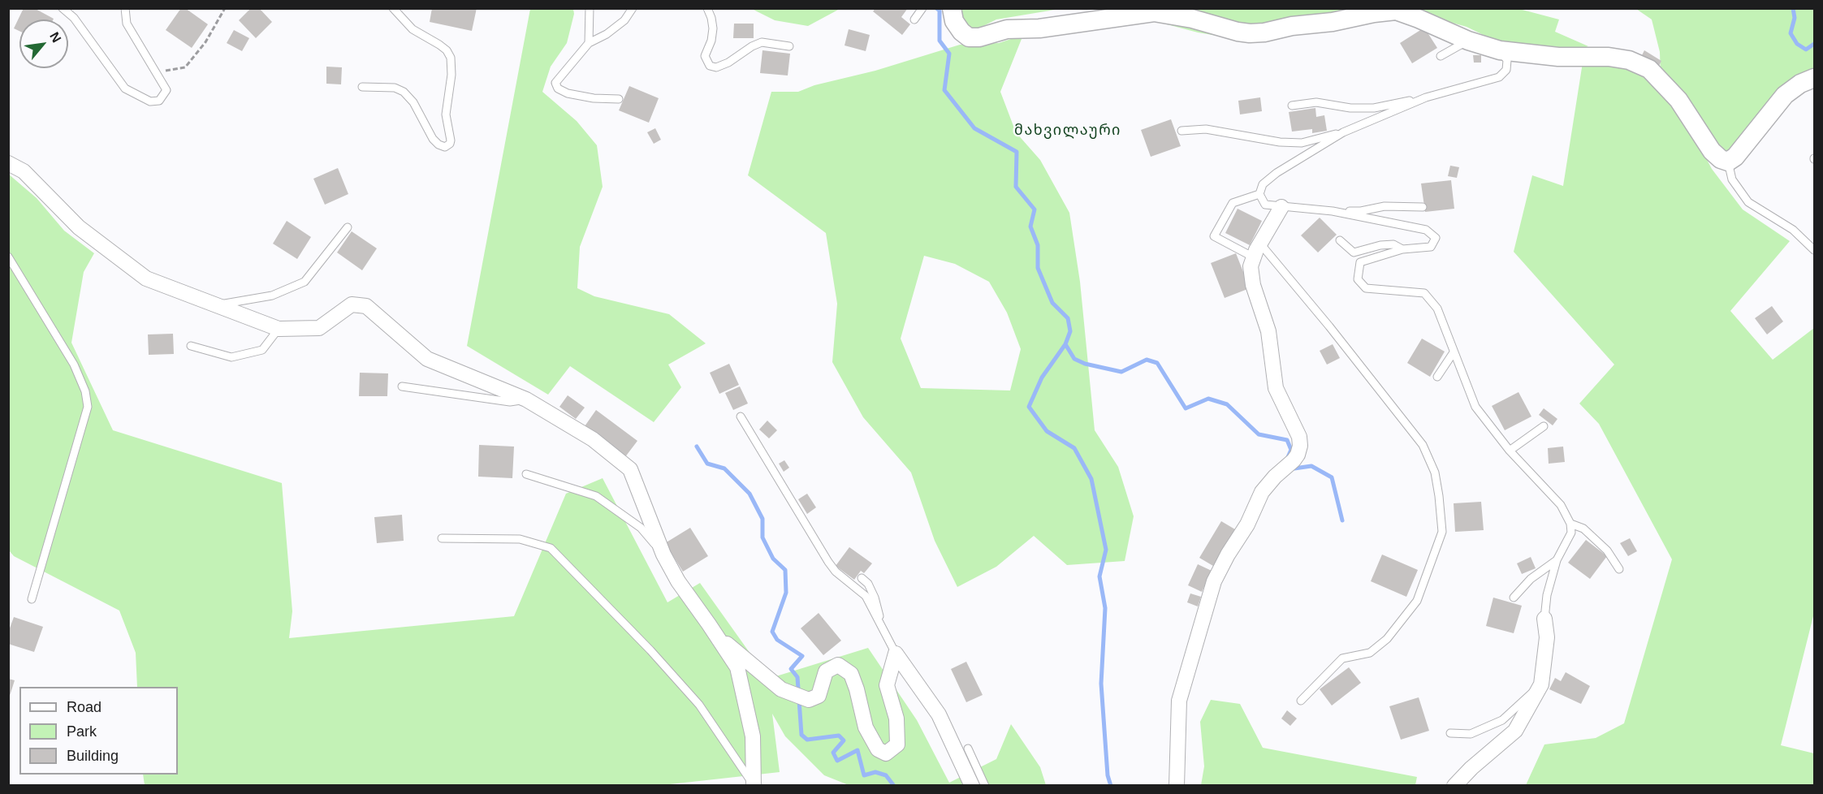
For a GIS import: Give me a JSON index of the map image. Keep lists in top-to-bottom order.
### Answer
{
  "districts": ["მახვილაური"],
  "legend": ["Road", "Park", "Building"],
  "north": "top right"
}
